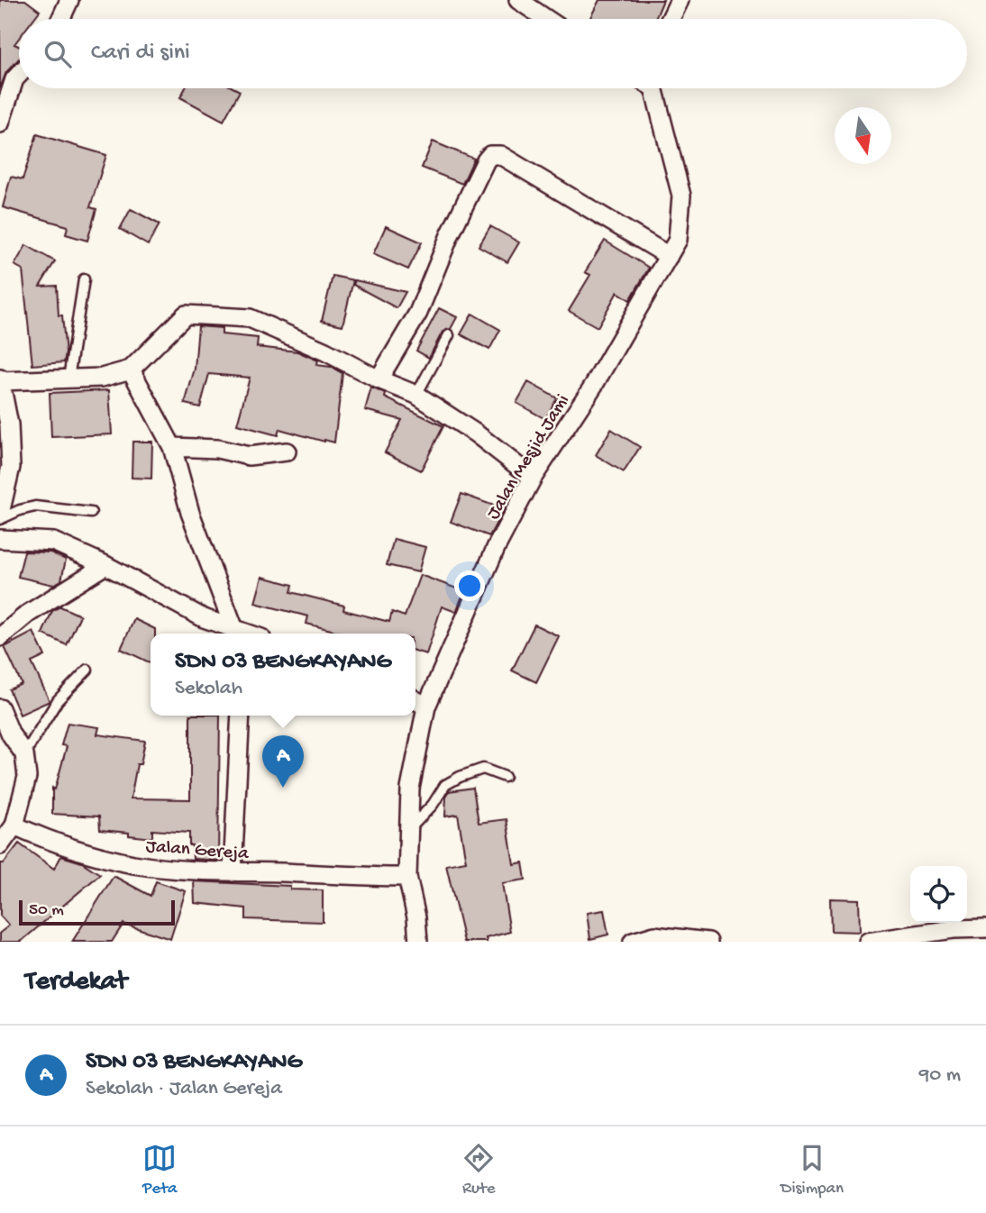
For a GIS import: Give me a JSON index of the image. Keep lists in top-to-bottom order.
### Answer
{
  "streets": {
    "street": ["Jalan Mesjid Jami", "Jalan Gereja"]
  },
  "crossings": [
    ["Jalan Mesjid Jami", "Jalan Gereja"]
  ],
  "scale_bar": "50 m",
  "north": "bottom",
  "page": {
    "search": "Cari di sini",
    "popup": ["SDN 03 BENGKAYANG", "Sekolah"],
    "pins": "A",
    "scale": "50 m",
    "heading": "Terdekat",
    "list": [
      {
        "mark": "A",
        "name": "SDN 03 BENGKAYANG",
        "note": "Sekolah · Jalan Gereja",
        "value": "90 m"
      }
    ],
    "nav": ["Peta", "Rute", "Disimpan"]
  }
}
